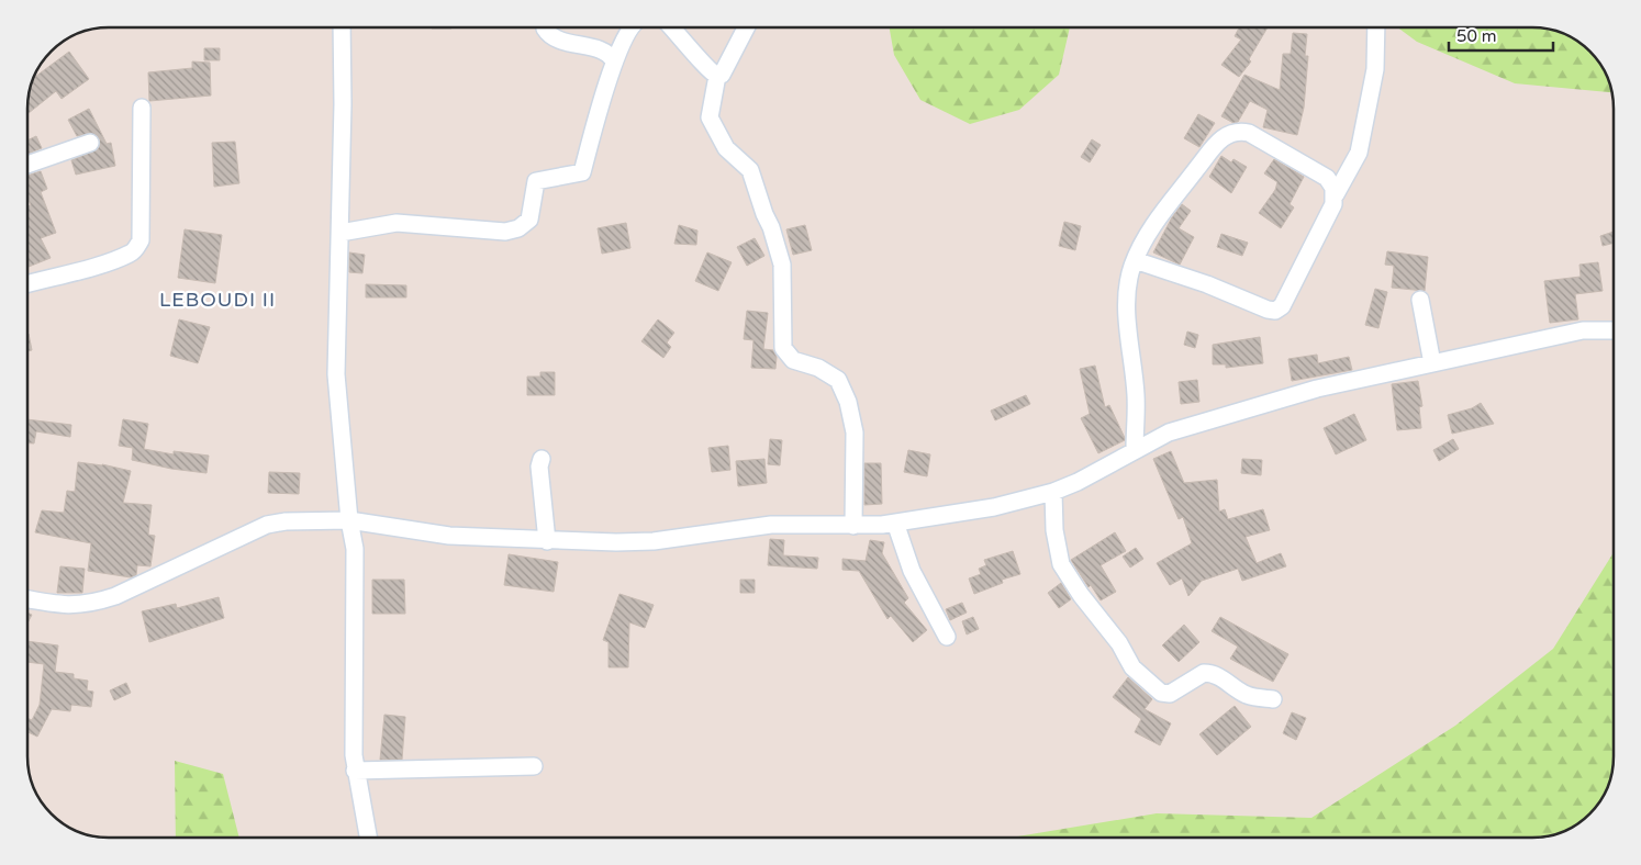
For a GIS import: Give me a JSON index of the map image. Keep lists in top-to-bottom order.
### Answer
{
  "districts": ["LEBOUDI II"],
  "scale_bar": "50 m"
}
